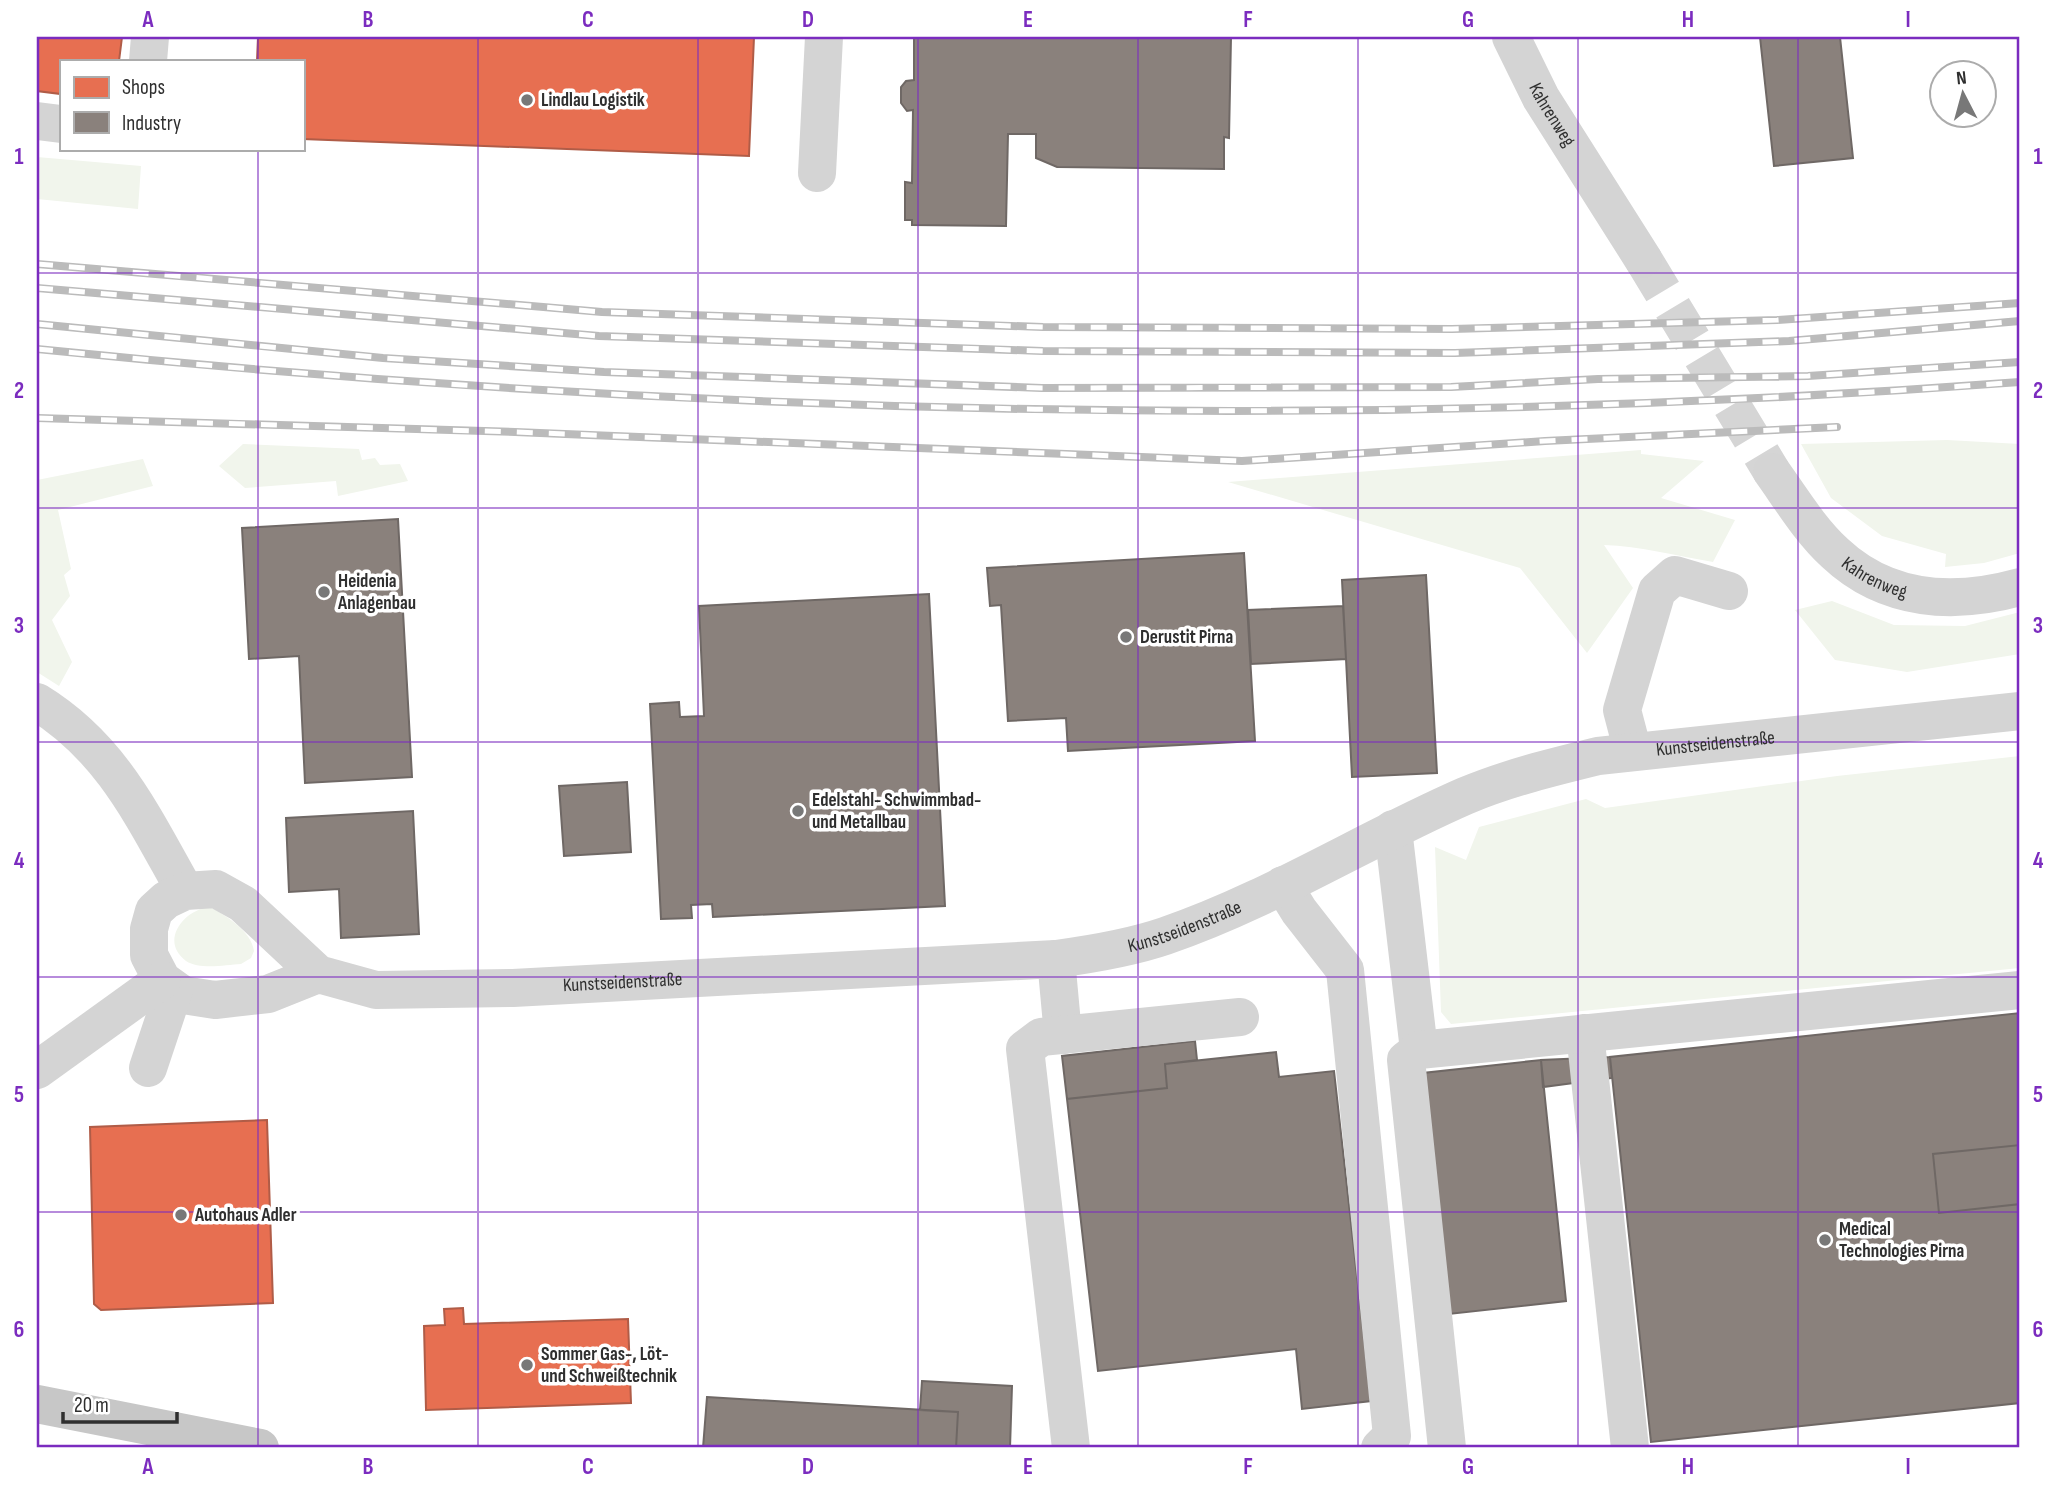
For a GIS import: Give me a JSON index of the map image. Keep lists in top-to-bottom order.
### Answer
{
  "streets": {
    "street": ["Kahrenweg", "Kunstseidenstraße"]
  },
  "places": [
    "Lindlau Logistik",
    "Heidenia Anlagenbau",
    "Derustit Pirna",
    "Edelstahl- Schwimmbad- und Metallbau",
    "Autohaus Adler",
    "Medical Technologies Pirna",
    "Sommer Gas-, Löt- und Schweißtechnik"
  ],
  "legend": ["Shops", "Industry"],
  "scale_bar": "20 m",
  "north": "top",
  "grid": {
    "columns": [
      "A",
      "B",
      "C",
      "D",
      "E",
      "F",
      "G",
      "H",
      "I"
    ],
    "rows": [
      "1",
      "2",
      "3",
      "4",
      "5",
      "6"
    ]
  }
}
